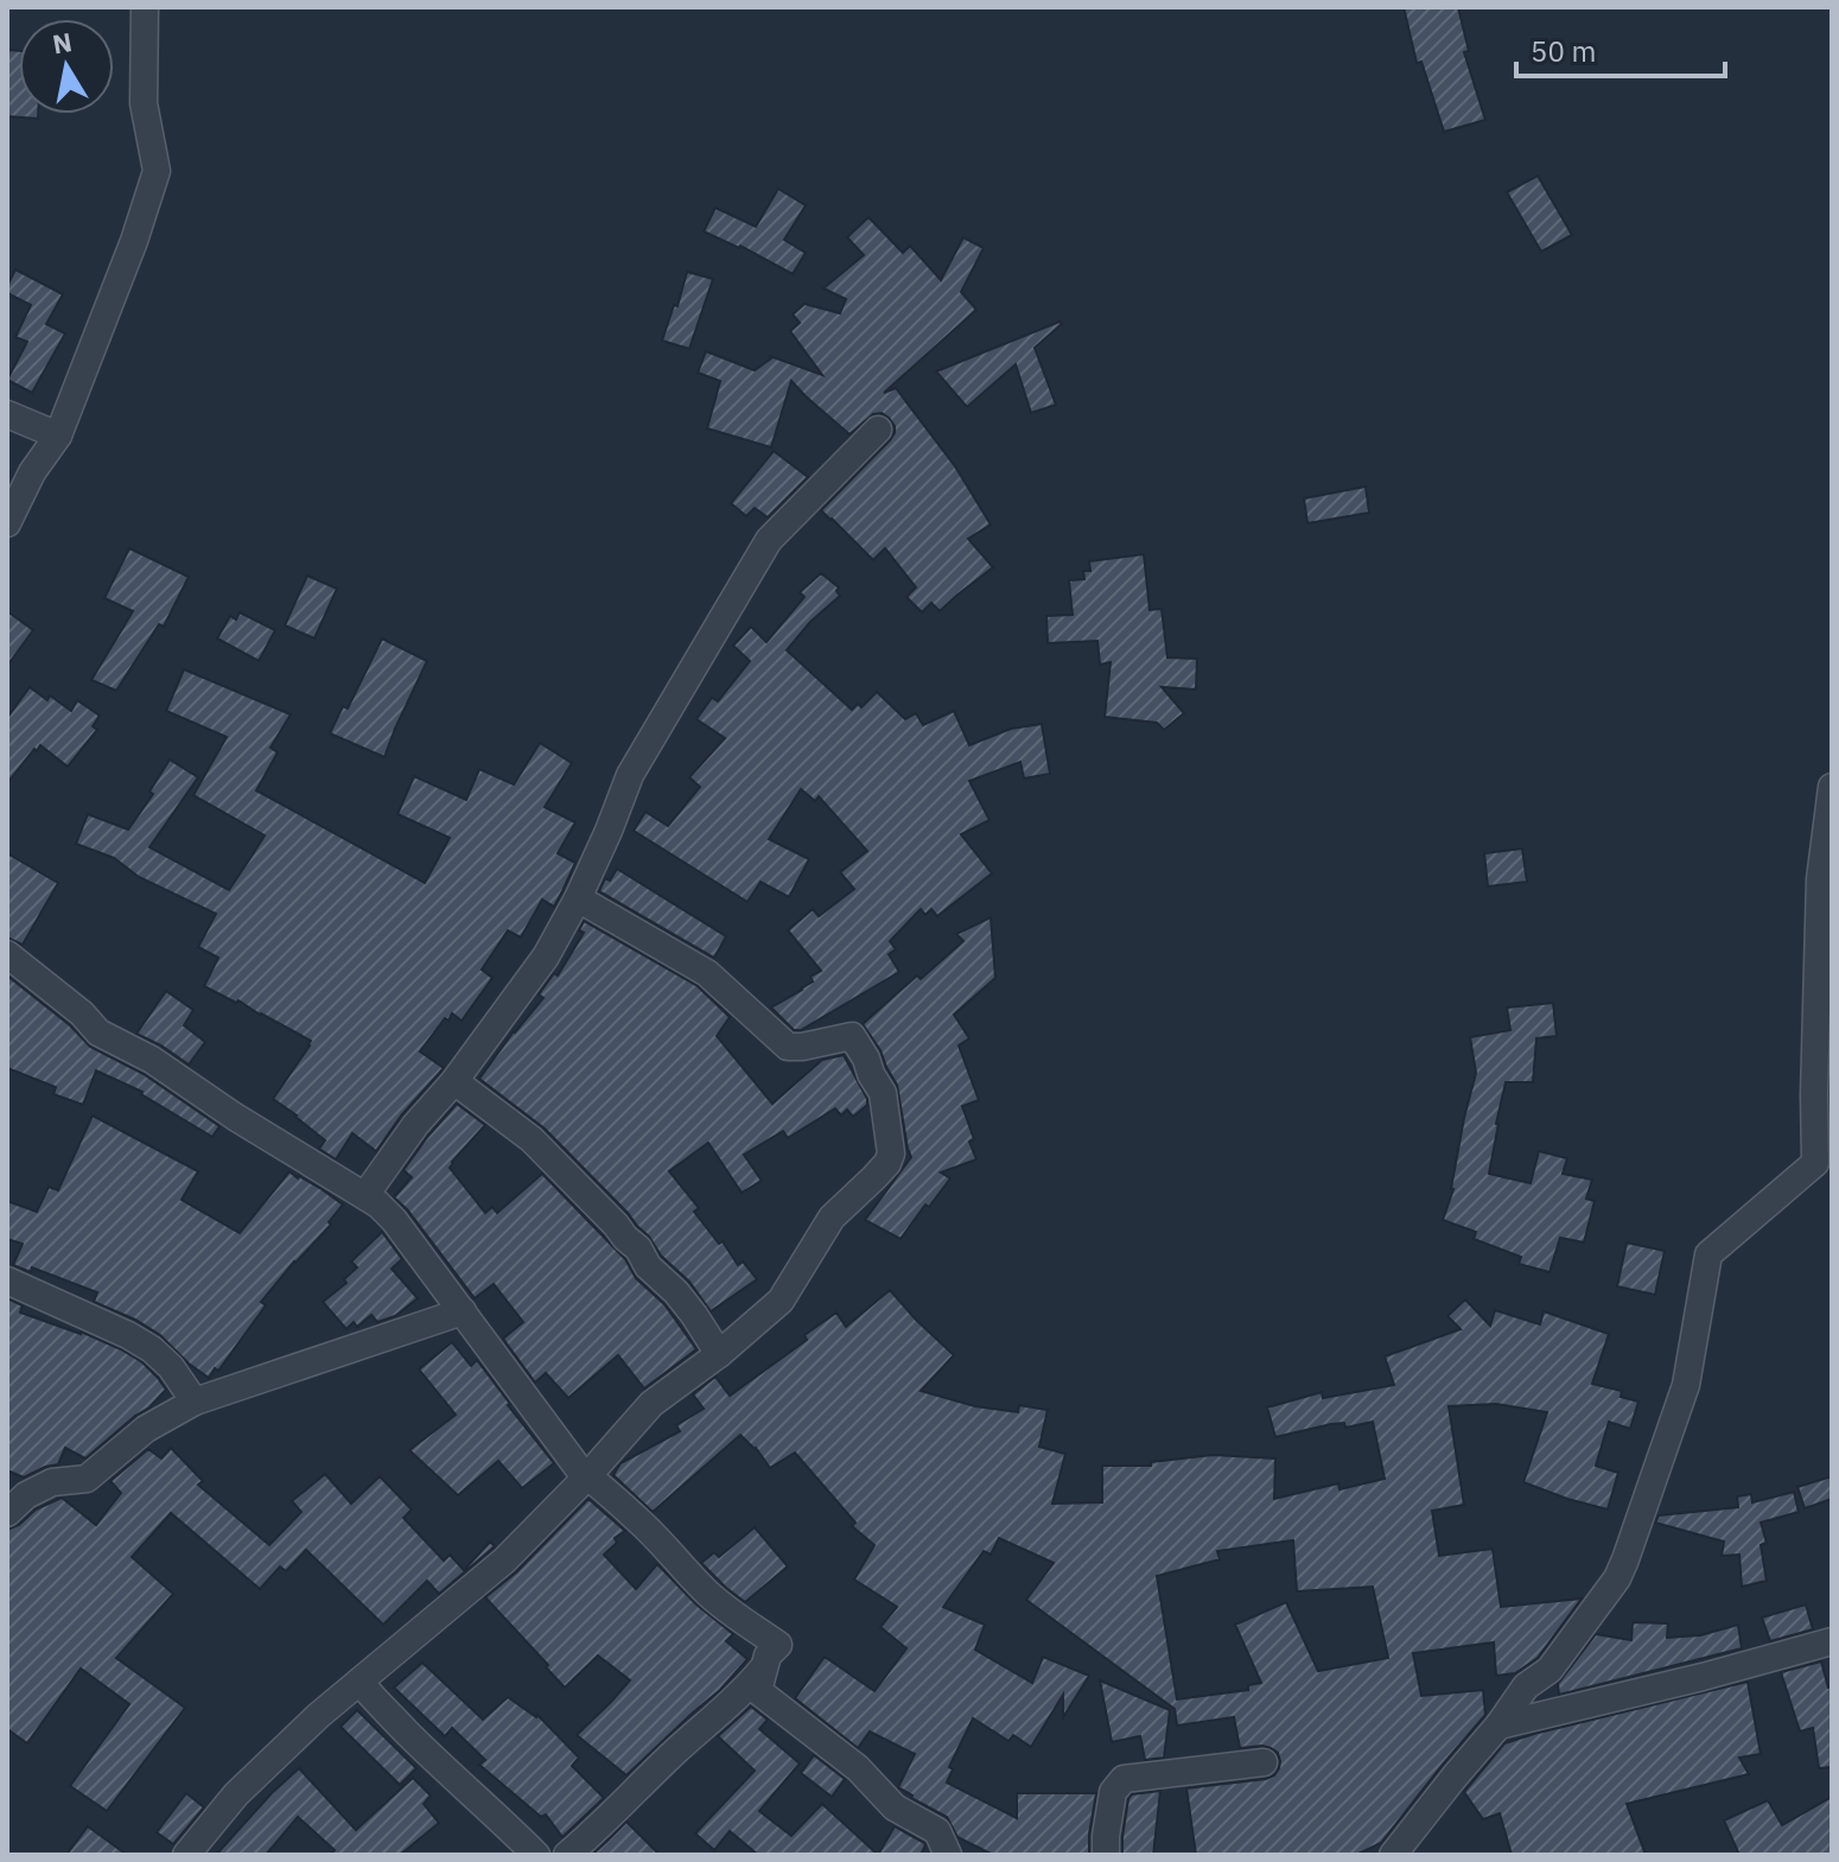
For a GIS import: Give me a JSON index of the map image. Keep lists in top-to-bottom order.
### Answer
{
  "scale_bar": "50 m",
  "north": "top"
}
